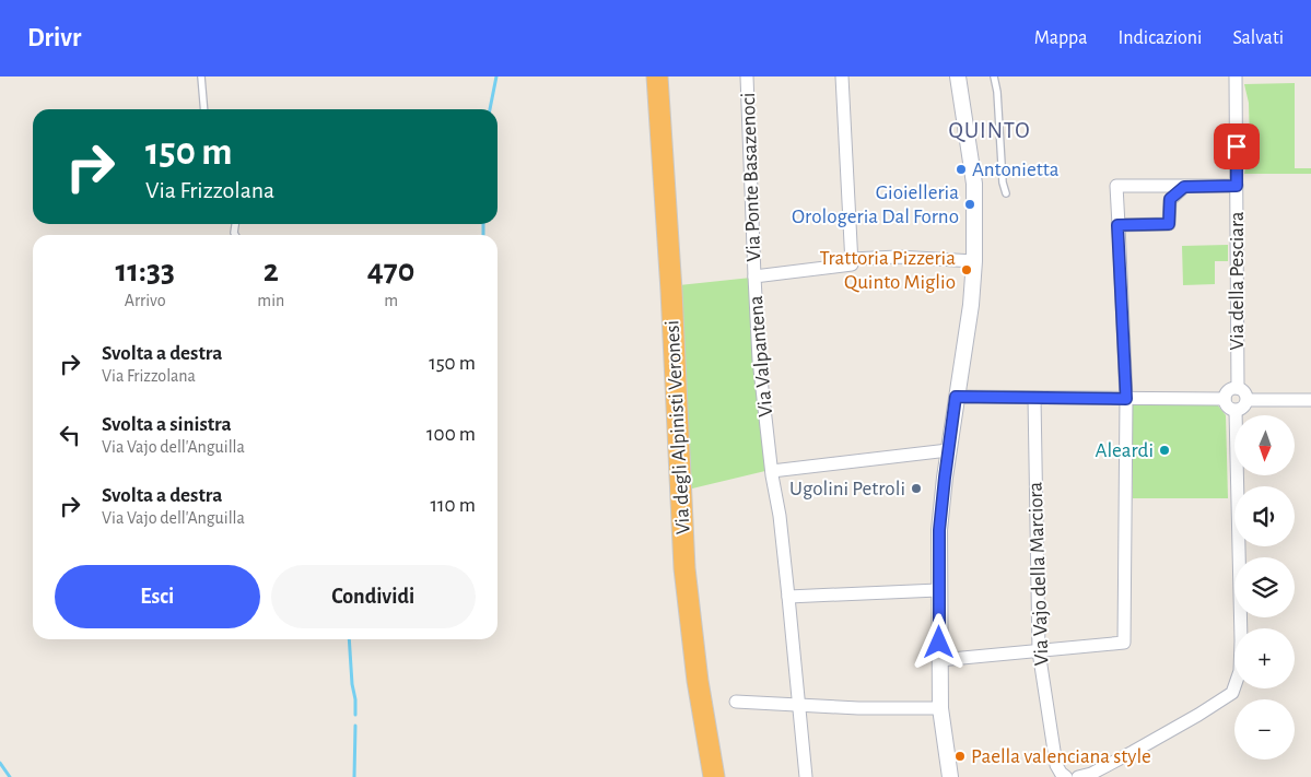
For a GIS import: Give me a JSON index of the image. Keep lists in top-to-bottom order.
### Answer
{
  "streets": {
    "highway": ["Via degli Alpinisti Veronesi"],
    "street": [
      "Via Ponte Basazenoci",
      "Via della Pesciara",
      "Via Valpantena",
      "Via Vajo della Marciora"
    ]
  },
  "crossings": [
    ["Via Ponte Basazenoci", "Via Valpantena"]
  ],
  "districts": ["QUINTO"],
  "places": [
    "Antonietta",
    "Gioielleria Orologeria Dal Forno",
    "Trattoria Pizzeria Quinto Miglio",
    "Aleardi",
    "Ugolini Petroli",
    "Paella valenciana style"
  ],
  "north": "bottom",
  "page": {
    "header": "Drivr",
    "nav": ["Mappa", "Indicazioni", "Salvati"],
    "turn": ["150 m", "Via Frizzolana"],
    "eta": [
      "11:33",
      "Arrivo",
      "2",
      "min",
      "470",
      "m"
    ],
    "list": [
      {
        "name": "Svolta a destra",
        "note": "Via Frizzolana",
        "value": "150 m"
      },
      {
        "name": "Svolta a sinistra",
        "note": "Via Vajo dell'Anguilla",
        "value": "100 m"
      },
      {
        "name": "Svolta a destra",
        "note": "Via Vajo dell'Anguilla",
        "value": "110 m"
      }
    ],
    "map_buttons": ["+", "−"],
    "buttons": ["Esci", "Condividi"]
  }
}
